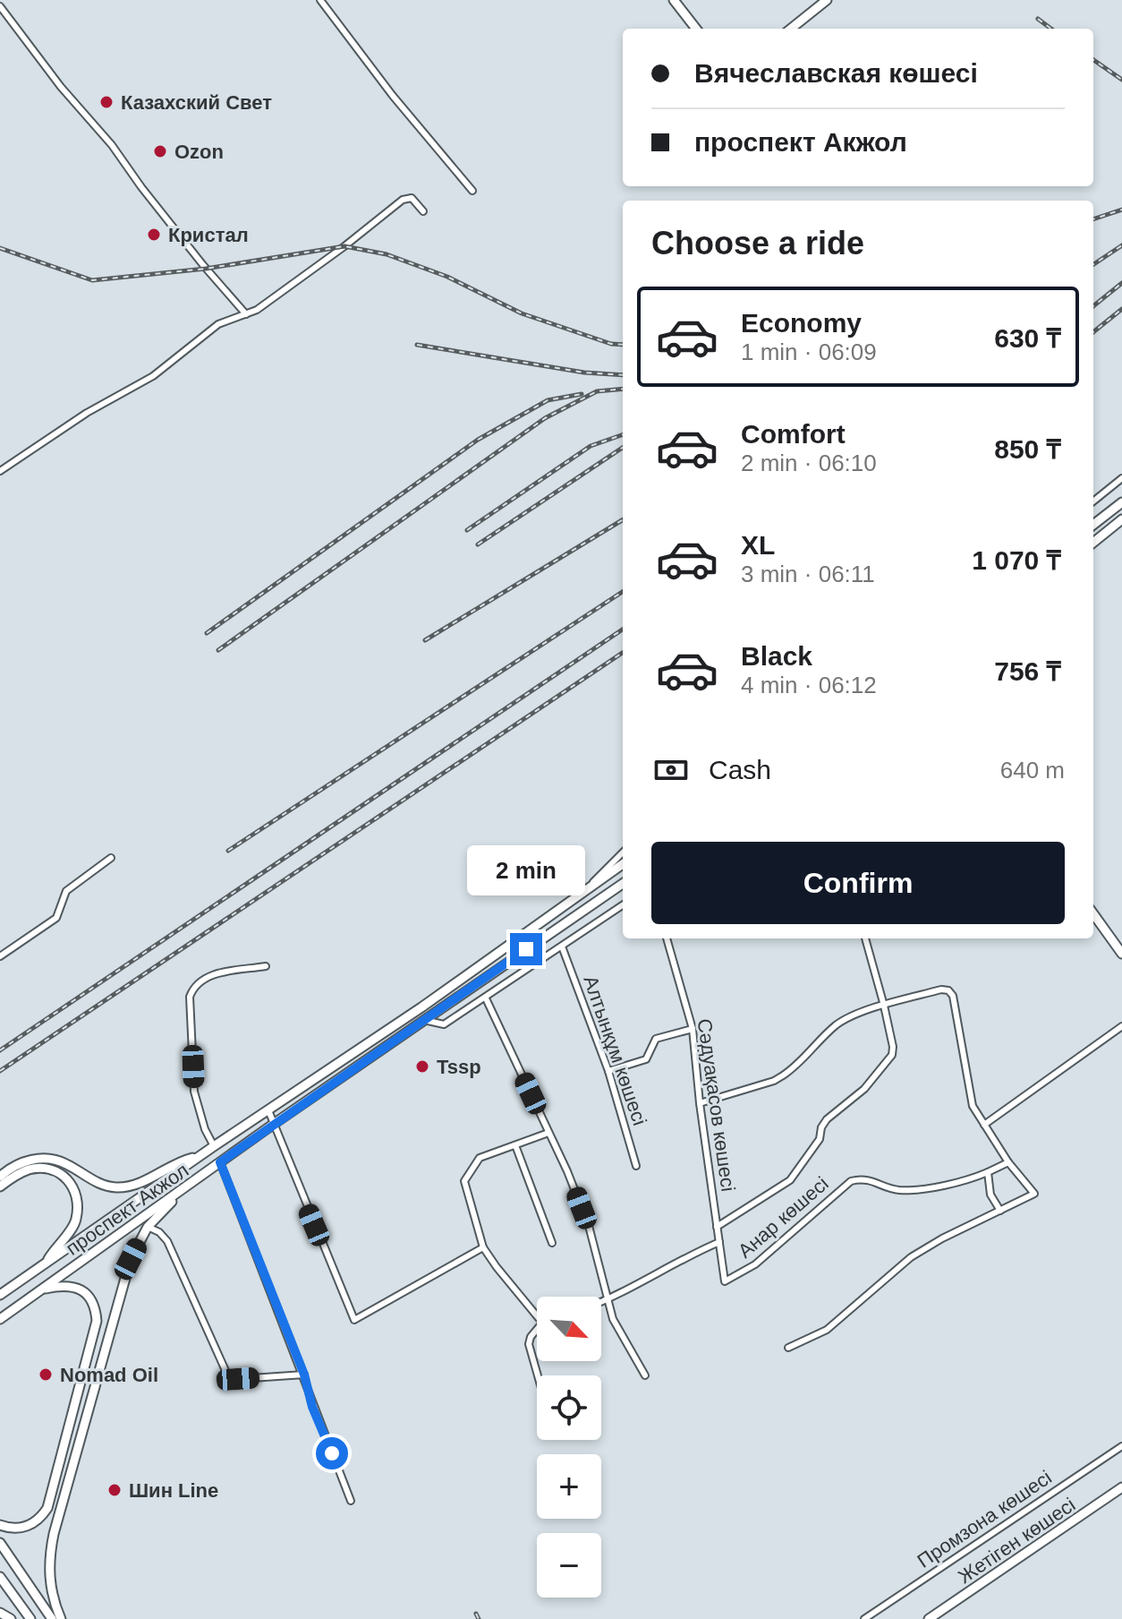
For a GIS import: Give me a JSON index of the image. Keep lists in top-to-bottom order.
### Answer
{
  "streets": {
    "main road": ["проспект Акжол", "Жетіген көшесі"],
    "street": [
      "Алтынқұм көшесі",
      "Сәдуақасов көшесі",
      "Анар көшесі",
      "Промзона көшесі"
    ]
  },
  "crossings": [
    ["Сәдуақасов көшесі", "Анар көшесі"]
  ],
  "places": [
    "Казахский Свет",
    "Ozon",
    "Кристал",
    "Tssp",
    "Nomad Oil",
    "Шин Line"
  ],
  "north": "bottom right",
  "page": {
    "banner": ["Вячеславская көшесі", "проспект Акжол"],
    "heading": "Choose a ride",
    "list": [
      {
        "name": "Economy",
        "note": "1 min · 06:09",
        "value": "630 ₸"
      },
      {
        "name": "Comfort",
        "note": "2 min · 06:10",
        "value": "850 ₸"
      },
      {
        "name": "XL",
        "note": "3 min · 06:11",
        "value": "1 070 ₸"
      },
      {
        "name": "Black",
        "note": "4 min · 06:12",
        "value": "756 ₸"
      }
    ],
    "pay": ["Cash", "640 m"],
    "buttons": "Confirm",
    "bubble": "2 min",
    "map_buttons": ["+", "−"]
  }
}
